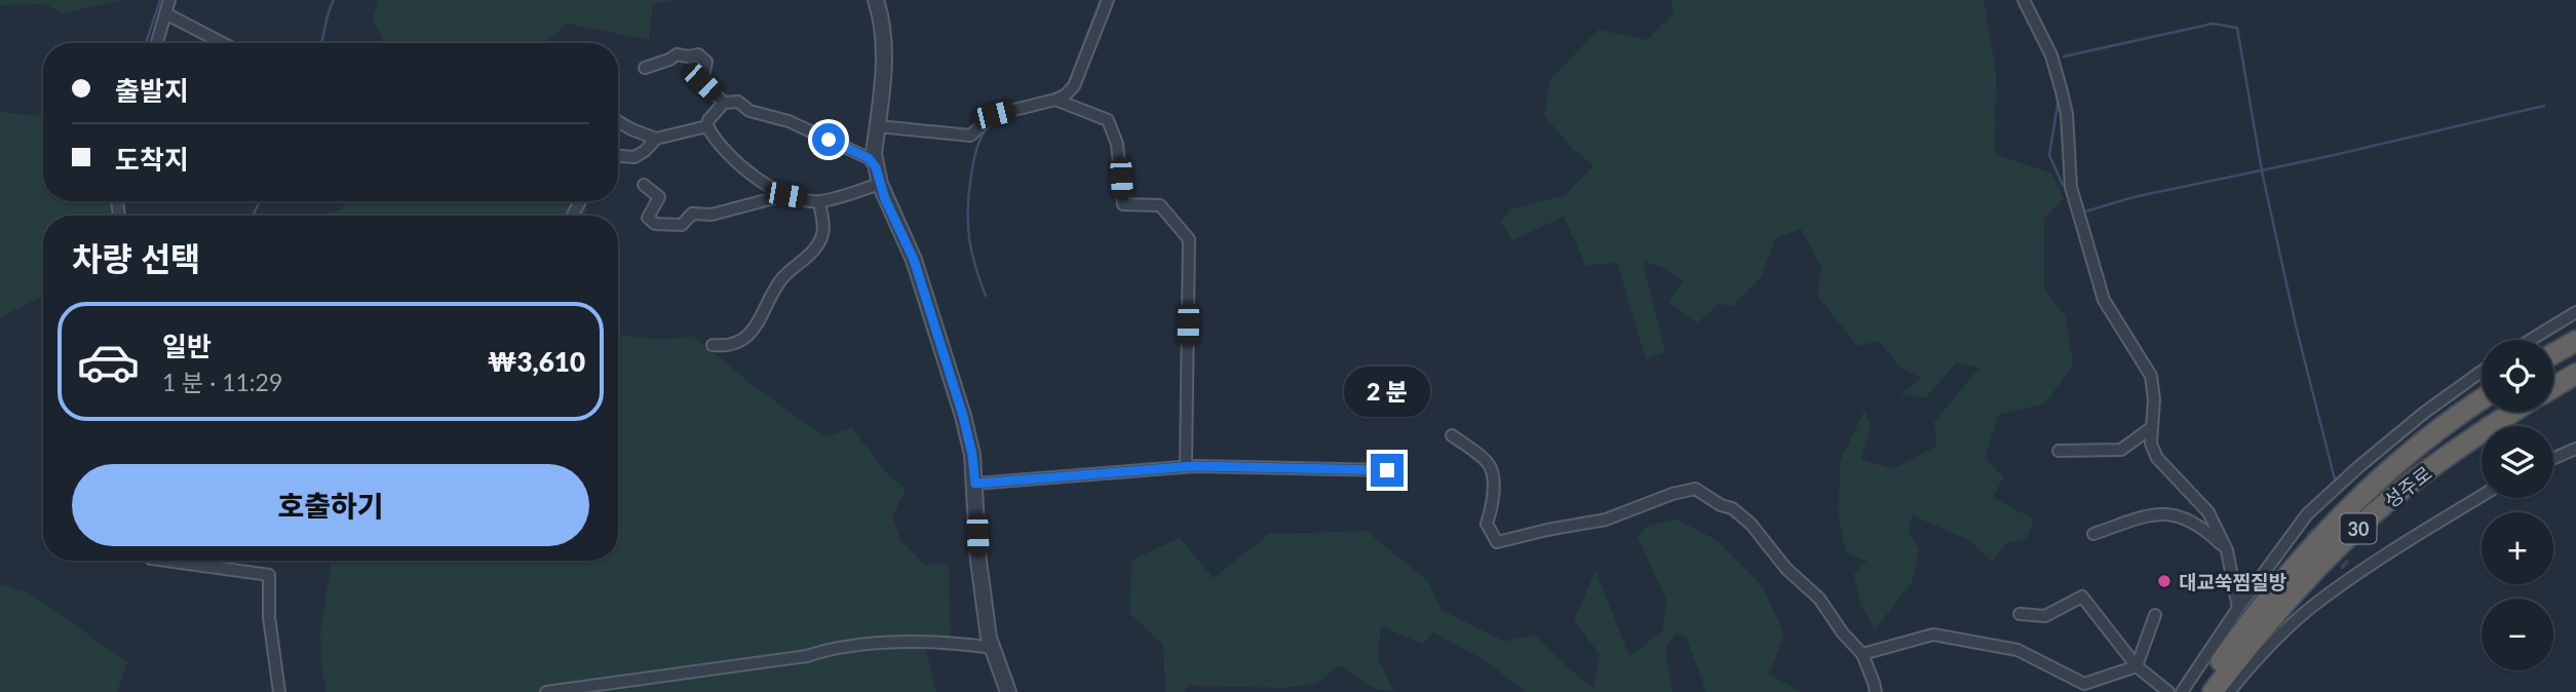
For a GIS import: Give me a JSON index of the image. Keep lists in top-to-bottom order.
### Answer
{
  "streets": {
    "highway": ["성주로", "30"]
  },
  "places": ["대교쑥찜질방"],
  "page": {
    "banner": ["출발지", "도착지"],
    "heading": "차량 선택",
    "list": [
      {
        "name": "일반",
        "note": "1 분 · 11:29",
        "value": "₩3,610"
      }
    ],
    "map_buttons": ["+", "−"],
    "bubble": "2 분",
    "buttons": "호출하기"
  }
}
